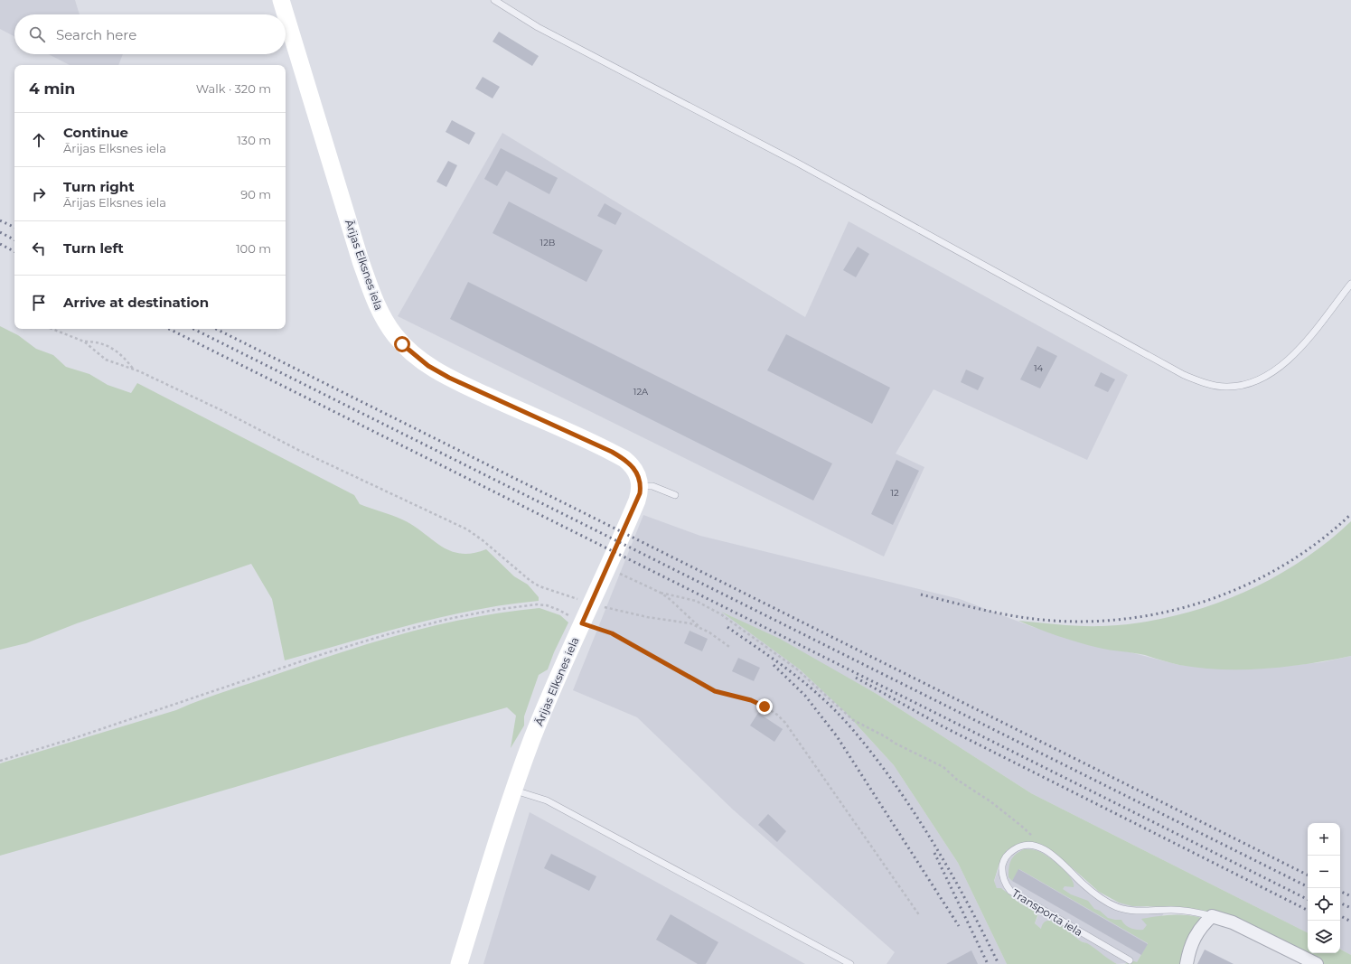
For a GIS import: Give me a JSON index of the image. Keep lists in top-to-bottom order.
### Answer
{
  "streets": {
    "street": ["Ārijas Elksnes iela", "Transporta iela"]
  },
  "house_numbers": [
    "12B",
    "14",
    "12A",
    "12"
  ],
  "page": {
    "search": "Search here",
    "heading": ["4 min", "Walk · 320 m"],
    "list": [
      ["Continue", "Ārijas Elksnes iela", "130 m"],
      ["Turn right", "Ārijas Elksnes iela", "90 m"],
      ["Turn left", "100 m"],
      "Arrive at destination"
    ],
    "map_buttons": ["+", "−"]
  }
}
